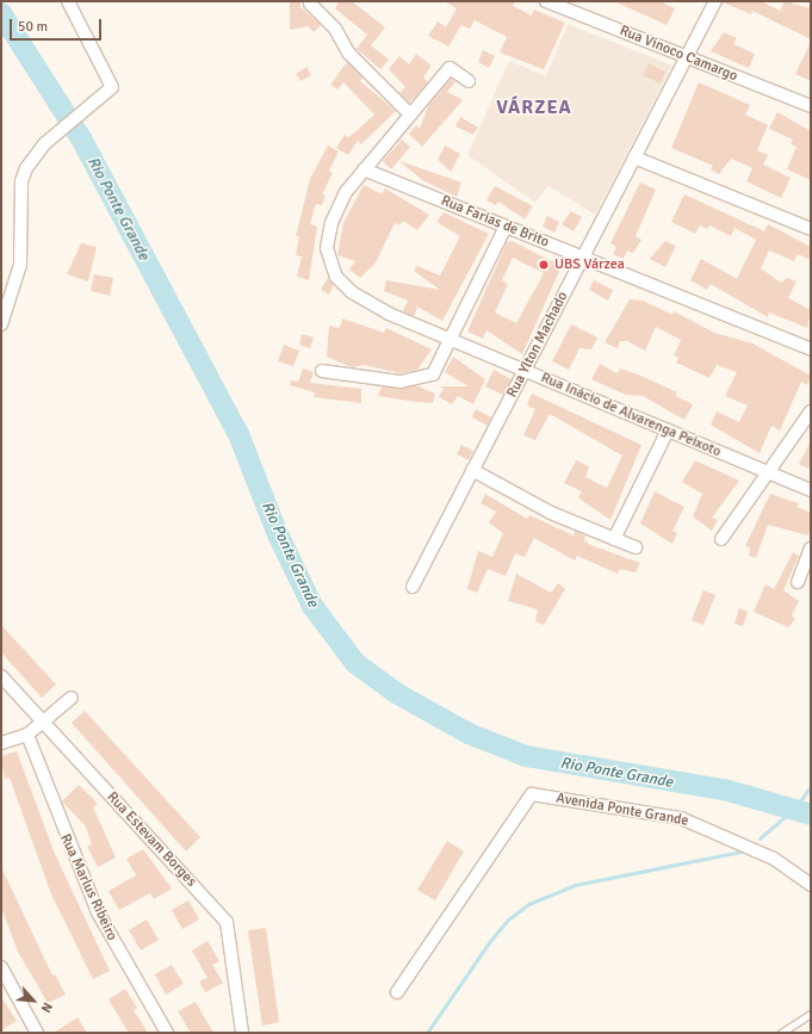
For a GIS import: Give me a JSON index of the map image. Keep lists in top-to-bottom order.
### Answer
{
  "streets": {
    "street": [
      "Rua Vinoco Camargo",
      "Rua Farias de Brito",
      "Rua Ylton Machado",
      "Rua Inácio de Alvarenga Peixoto",
      "Avenida Ponte Grande",
      "Rua Estevam Borges",
      "Rua Marlus Ribeiro"
    ]
  },
  "crossings": [
    ["Rua Vinoco Camargo", "Rua Ylton Machado"],
    ["Rua Farias de Brito", "Rua Ylton Machado"],
    ["Rua Farias de Brito", "Rua Inácio de Alvarenga Peixoto"],
    ["Rua Ylton Machado", "Rua Inácio de Alvarenga Peixoto"]
  ],
  "districts": ["VÁRZEA"],
  "water": ["Rio Ponte Grande"],
  "places": ["UBS Várzea"],
  "scale_bar": "50 m",
  "north": "bottom right"
}
